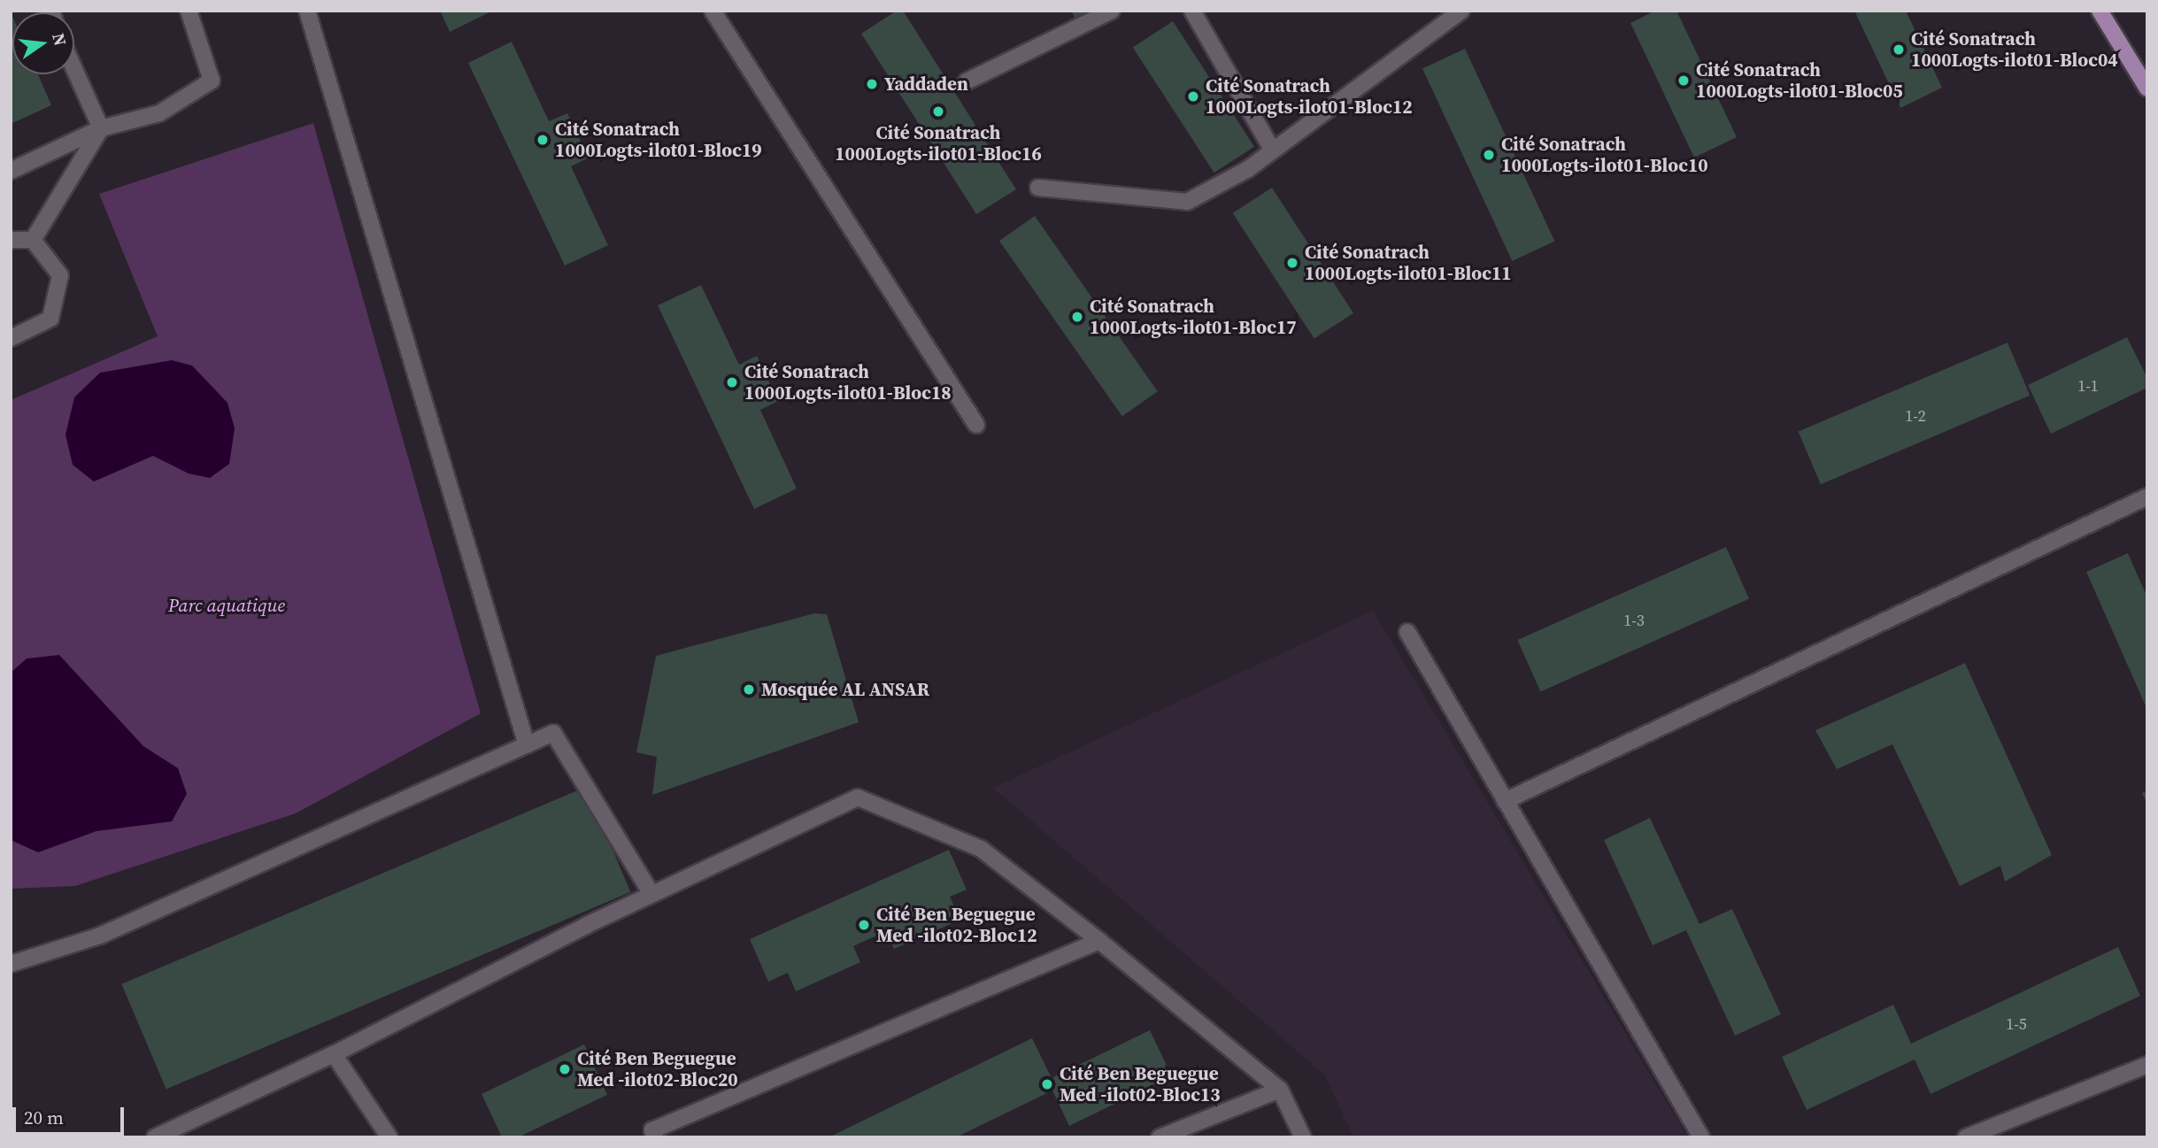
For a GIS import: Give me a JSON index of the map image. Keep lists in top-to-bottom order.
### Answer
{
  "parks": ["Parc aquatique"],
  "places": [
    "Cité Sonatrach 1000Logts-ilot01-Bloc04",
    "Cité Sonatrach 1000Logts-ilot01-Bloc05",
    "Yaddaden",
    "Cité Sonatrach 1000Logts-ilot01-Bloc12",
    "Cité Sonatrach 1000Logts-ilot01-Bloc16",
    "Cité Sonatrach 1000Logts-ilot01-Bloc19",
    "Cité Sonatrach 1000Logts-ilot01-Bloc10",
    "Cité Sonatrach 1000Logts-ilot01-Bloc11",
    "Cité Sonatrach 1000Logts-ilot01-Bloc17",
    "Cité Sonatrach 1000Logts-ilot01-Bloc18",
    "Mosquée AL ANSAR",
    "Cité Ben Beguegue Med -ilot02-Bloc12",
    "Cité Ben Beguegue Med -ilot02-Bloc20",
    "Cité Ben Beguegue Med -ilot02-Bloc13"
  ],
  "house_numbers": [
    "1-1",
    "1-2",
    "1-3",
    "1-5"
  ],
  "scale_bar": "20 m",
  "north": "right"
}
